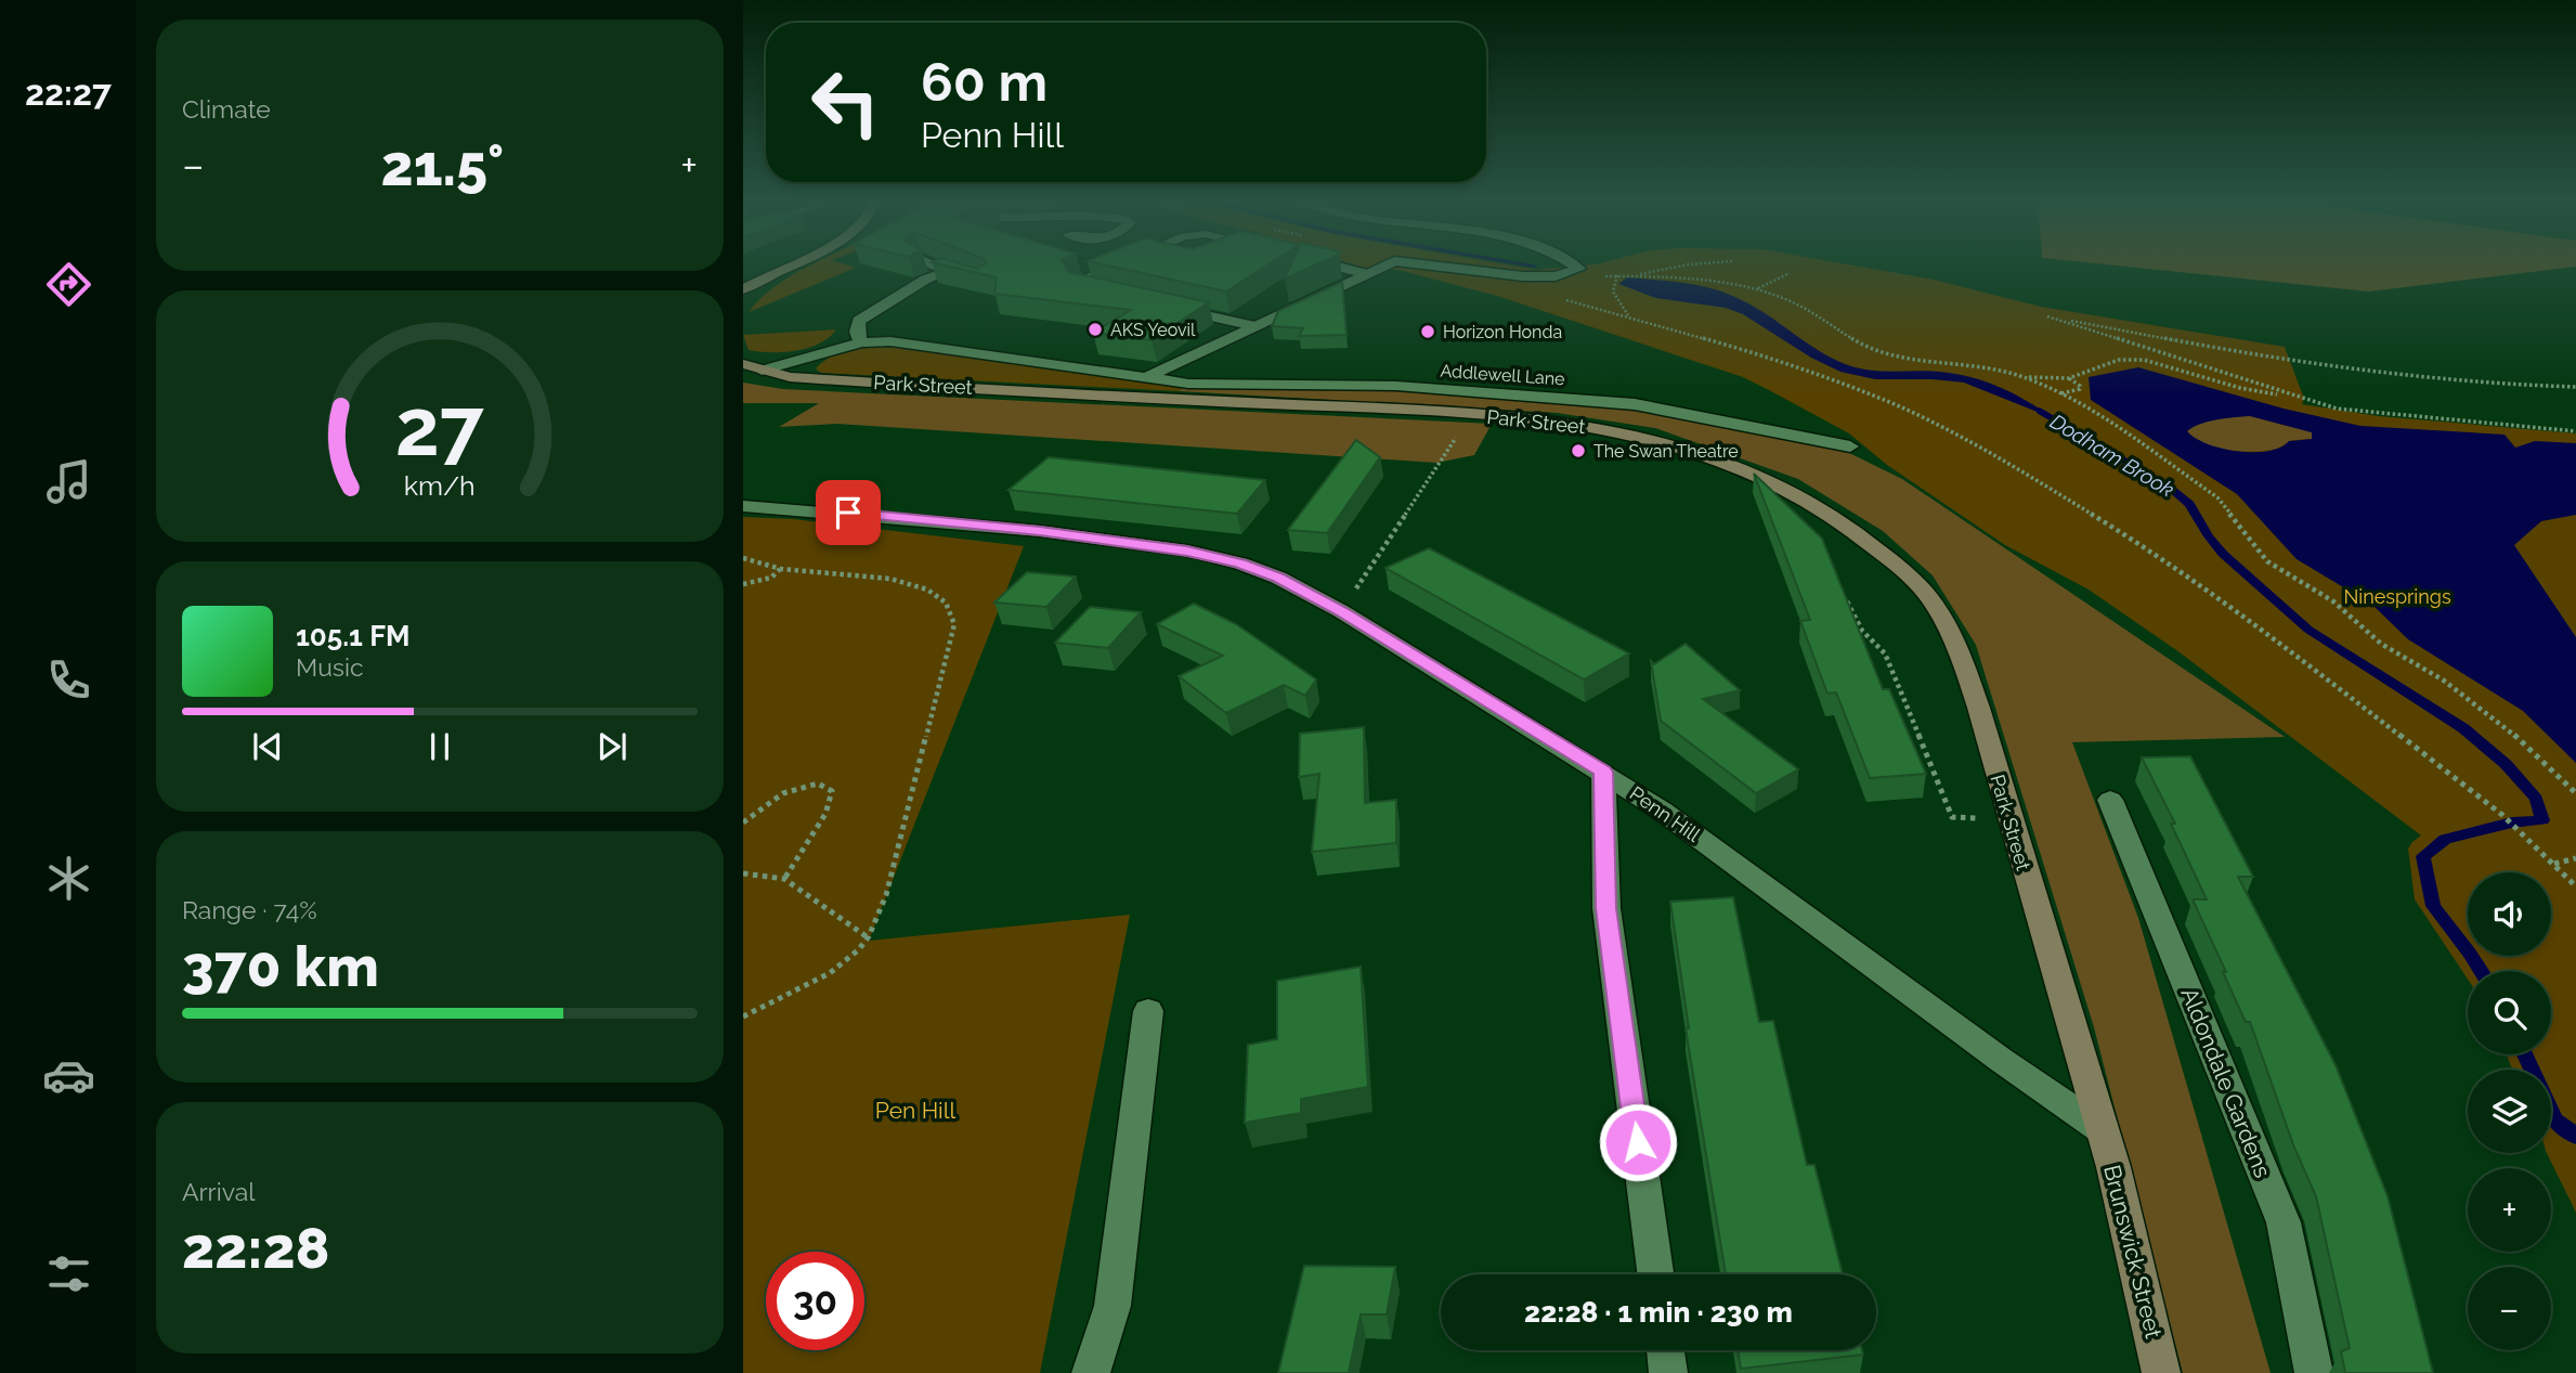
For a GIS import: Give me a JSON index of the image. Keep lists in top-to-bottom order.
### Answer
{
  "streets": {
    "street": [
      "Addlewell Lane",
      "Park Street",
      "Penn Hill",
      "Aldondale Gardens",
      "Brunswick Street"
    ]
  },
  "crossings": [
    ["Addlewell Lane", "Park Street"],
    ["Park Street", "Penn Hill"],
    ["Park Street", "Brunswick Street"],
    ["Penn Hill", "Brunswick Street"]
  ],
  "water": ["Dodham Brook"],
  "parks": ["Ninesprings", "Pen Hill"],
  "places": ["AKS Yeovil", "Horizon Honda", "The Swan Theatre"],
  "page": {
    "tabs": "22:27",
    "tile": [
      "Climate",
      ["Range · 74%", "370 km"],
      ["Arrival", "22:28"]
    ],
    "turn": ["60 m", "Penn Hill"],
    "heat": ["−", "21.5°", "+"],
    "song": ["105.1 FM", "Music"],
    "map_buttons": ["+", "−"],
    "limit": "30",
    "trip": "22:28 · 1 min · 230 m",
    "gauge": ["27", "km/h"]
  }
}
